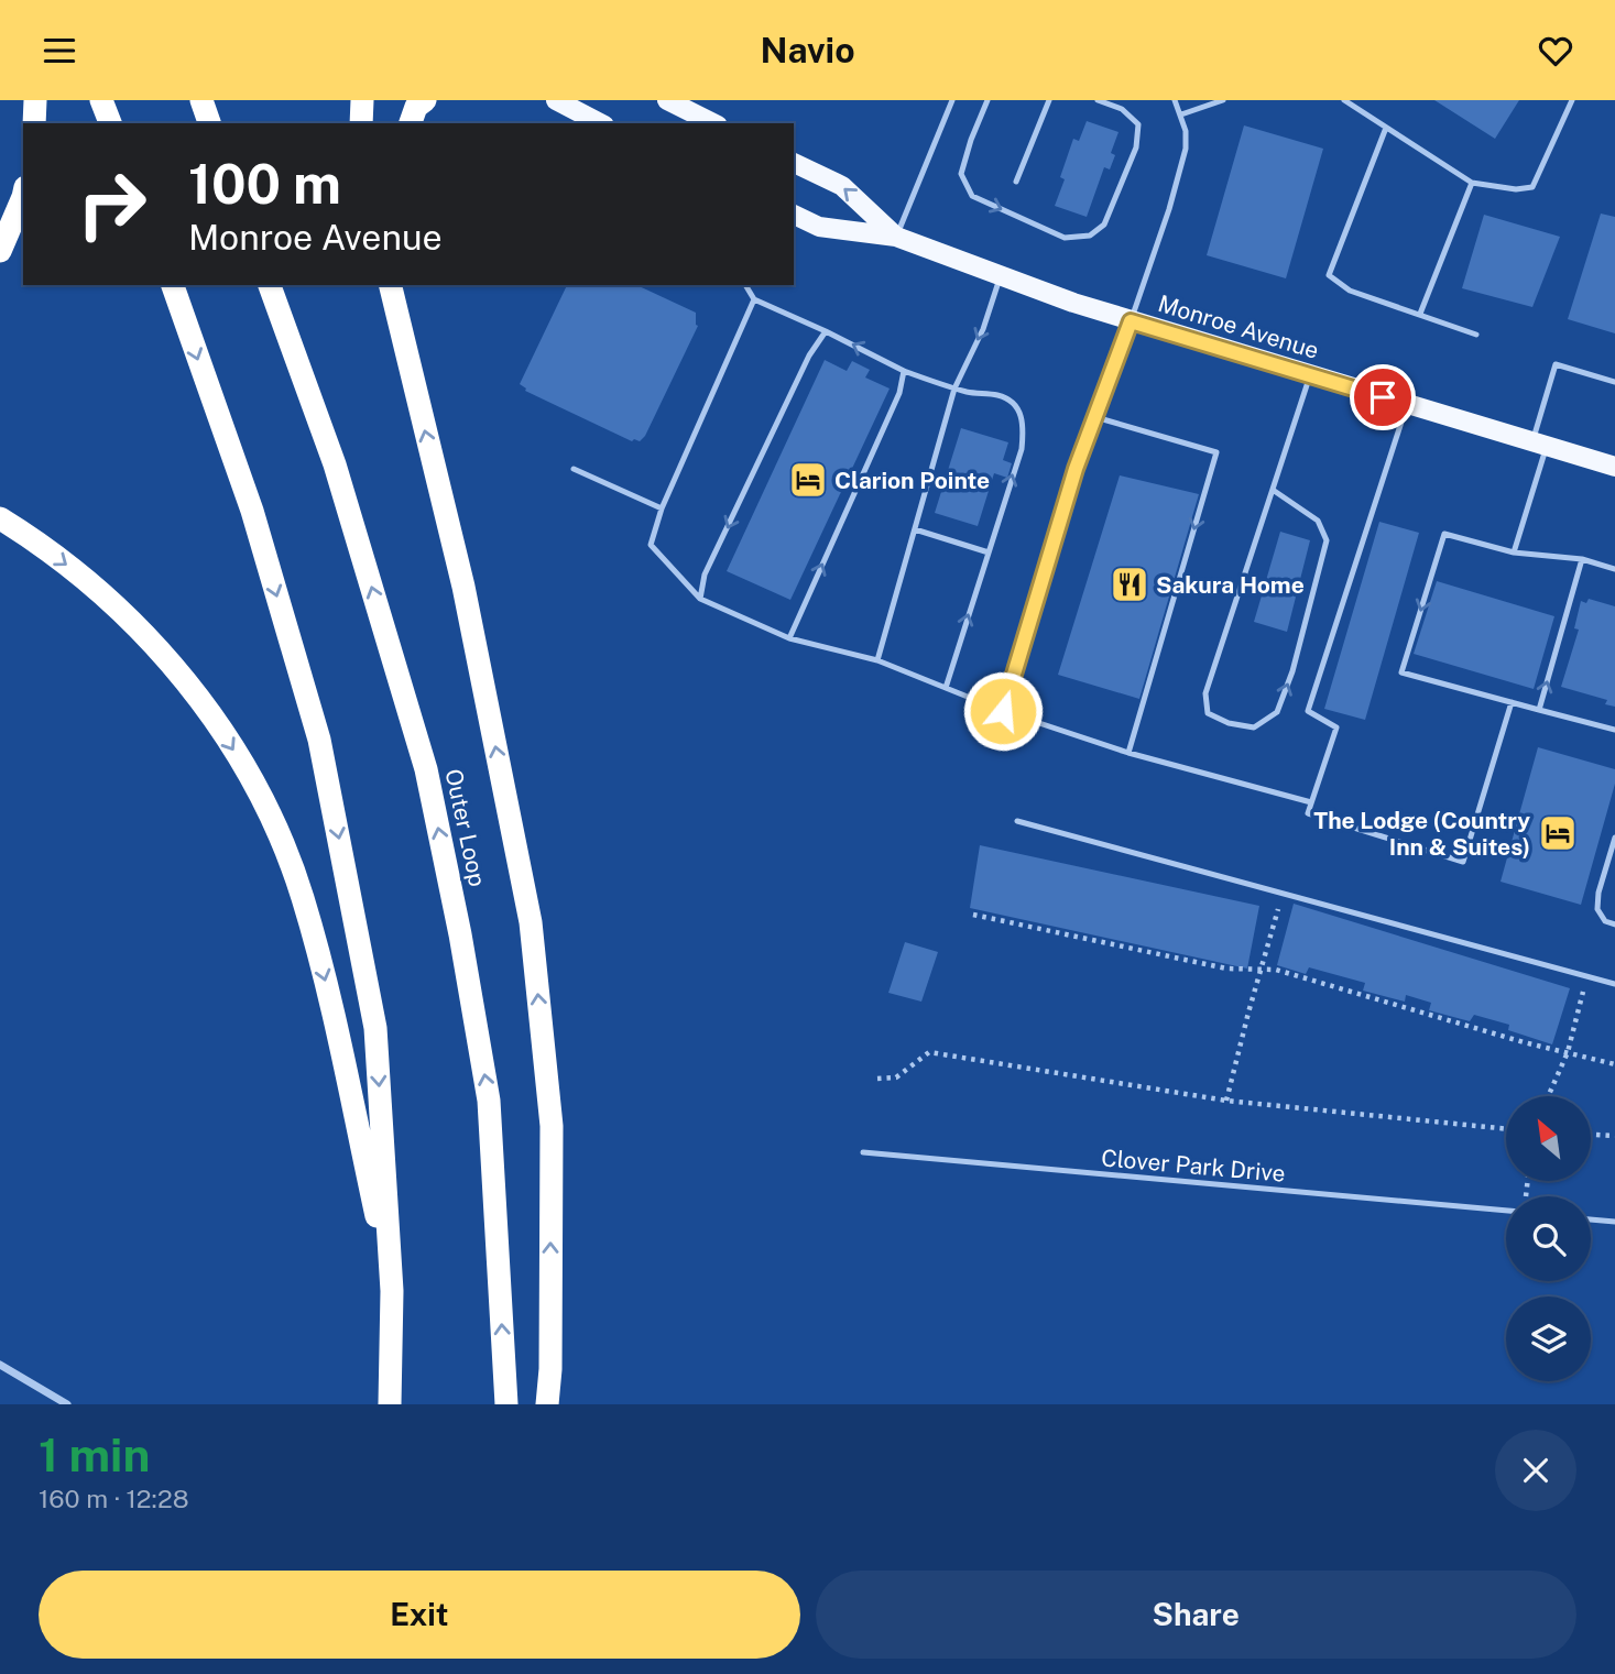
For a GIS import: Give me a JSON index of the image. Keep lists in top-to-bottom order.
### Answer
{
  "streets": {
    "highway": ["Outer Loop"],
    "main road": ["Monroe Avenue"],
    "lane": ["Clover Park Drive"]
  },
  "places": {
    "hotel": ["Clarion Pointe", "The Lodge (Country Inn & Suites)"],
    "restaurant": ["Sakura Home"]
  },
  "north": "top left",
  "page": {
    "header": "Navio",
    "turn": ["100 m", "Monroe Avenue"],
    "heading": ["1 min", "160 m · 12:28"],
    "buttons": ["Exit", "Share"]
  }
}
